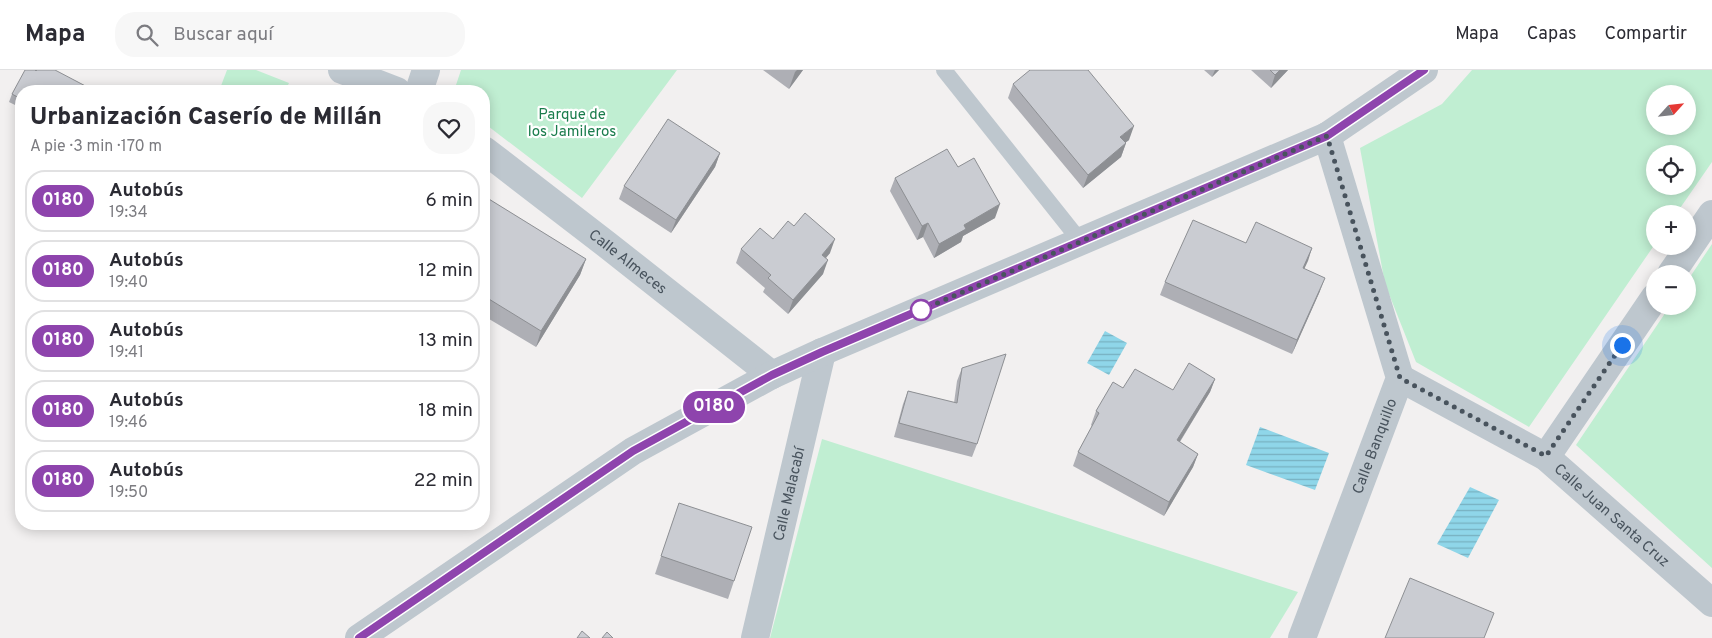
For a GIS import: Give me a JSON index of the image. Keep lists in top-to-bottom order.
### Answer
{
  "streets": {
    "street": [
      "Calle Almeces",
      "Calle Banquillo",
      "Calle Malacabí",
      "Calle Juan Santa Cruz"
    ]
  },
  "crossings": [
    ["Calle Banquillo", "Calle Juan Santa Cruz"]
  ],
  "parks": ["Parque de los Jamileros"],
  "lines": ["bus line 0180"],
  "north": "top right",
  "page": {
    "header": "Mapa",
    "search": "Buscar aquí",
    "nav": ["Mapa", "Capas", "Compartir"],
    "on_map": "0180",
    "map_buttons": ["+", "−"],
    "heading": ["Urbanización Caserío de Millán", "A pie · 3 min · 170 m"],
    "list": [
      {
        "mark": "0180",
        "name": "Autobús",
        "note": "19:34",
        "value": "6 min"
      },
      {
        "mark": "0180",
        "name": "Autobús",
        "note": "19:40",
        "value": "12 min"
      },
      {
        "mark": "0180",
        "name": "Autobús",
        "note": "19:41",
        "value": "13 min"
      },
      {
        "mark": "0180",
        "name": "Autobús",
        "note": "19:46",
        "value": "18 min"
      },
      {
        "mark": "0180",
        "name": "Autobús",
        "note": "19:50",
        "value": "22 min"
      }
    ]
  }
}
